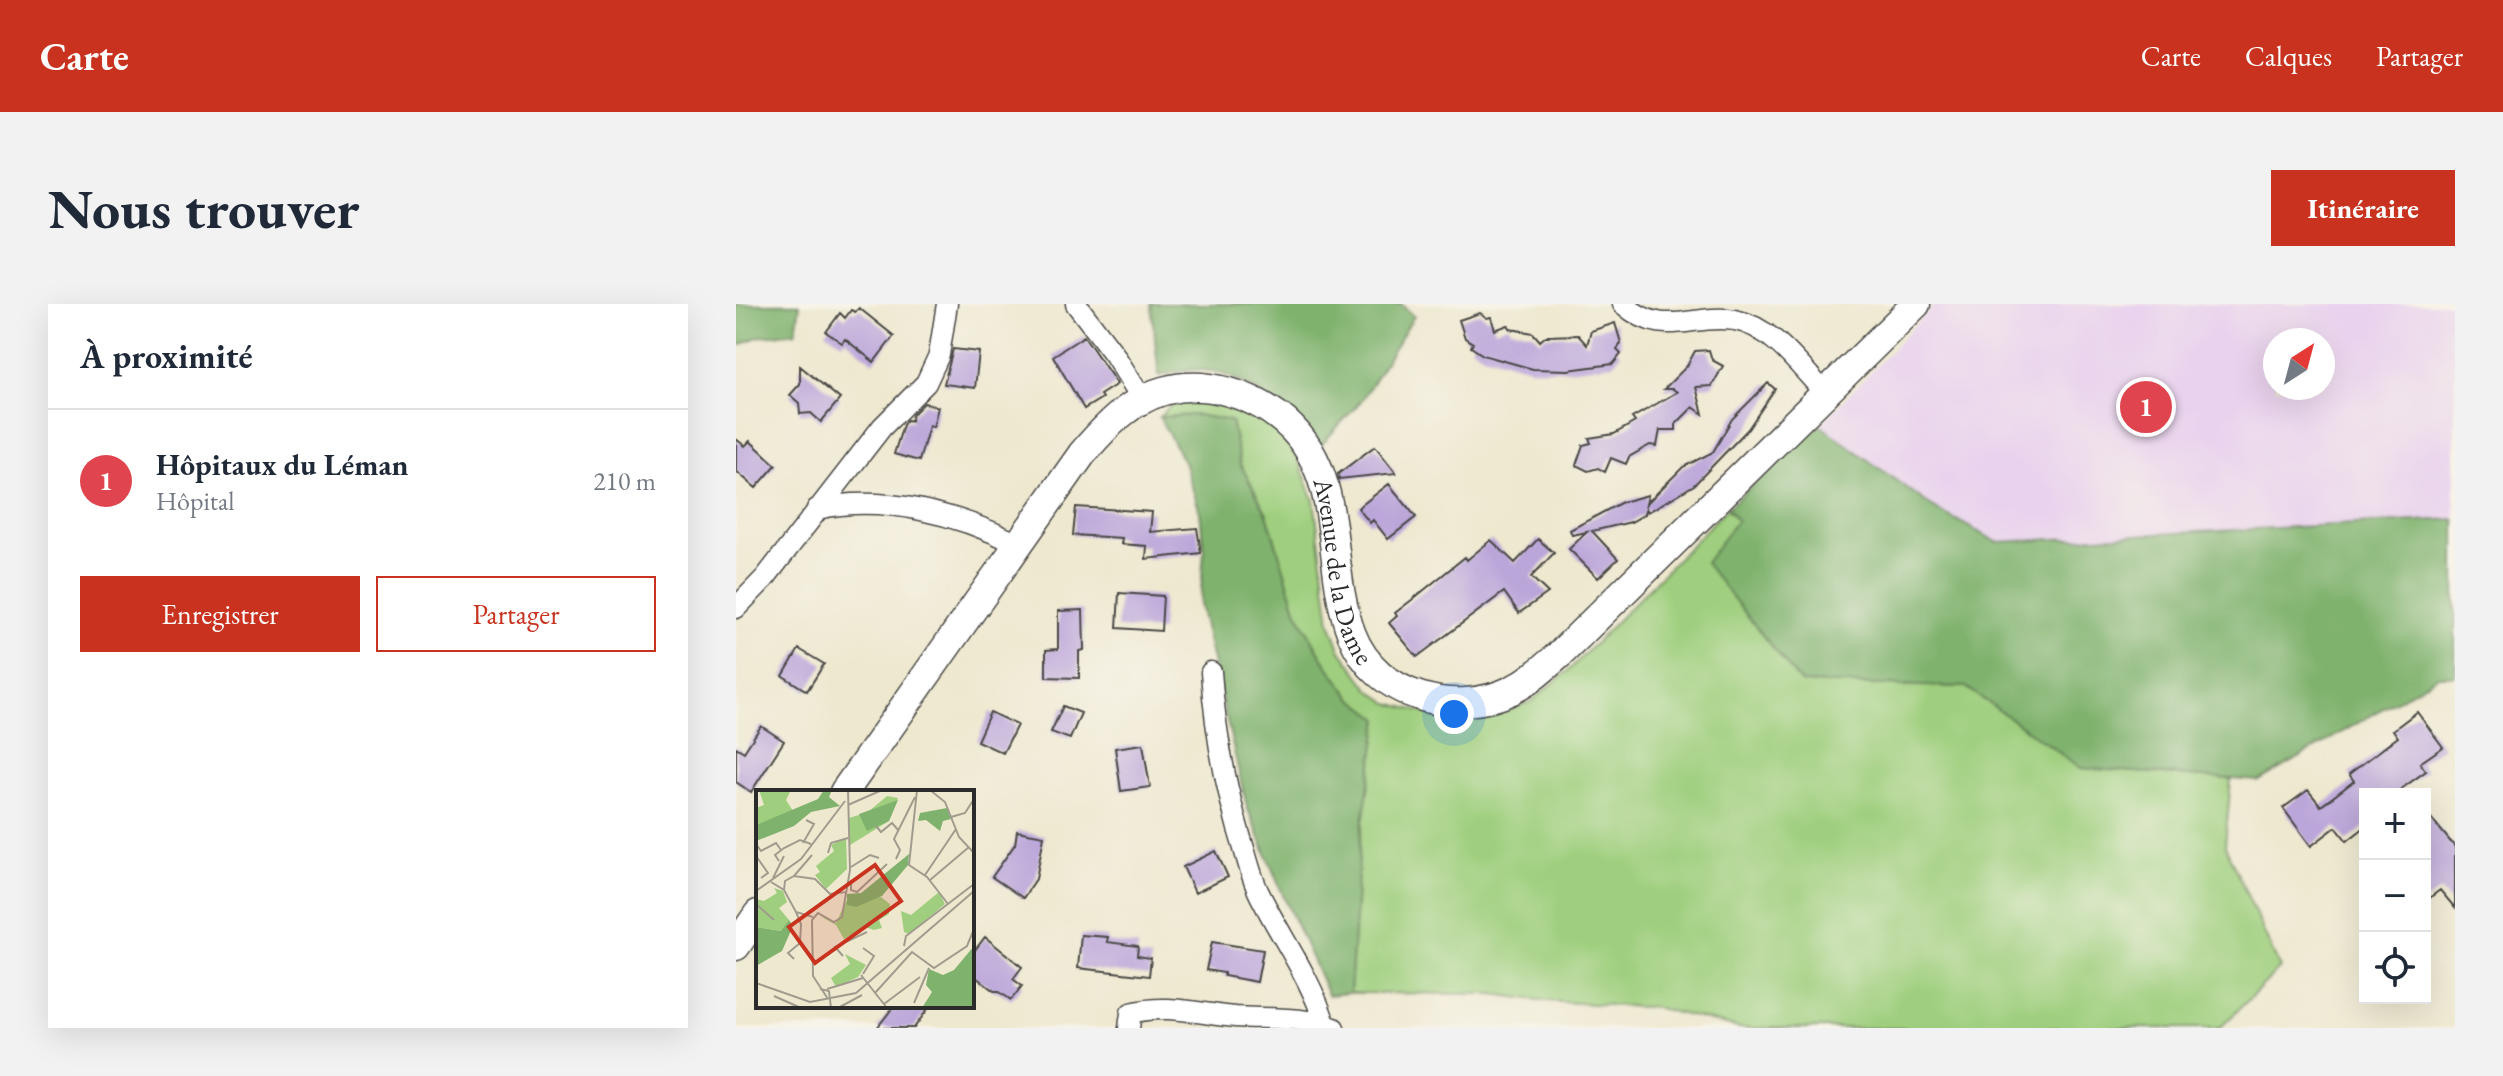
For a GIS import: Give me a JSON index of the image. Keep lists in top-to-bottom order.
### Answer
{
  "streets": {
    "main road": ["Avenue de la Dame"]
  },
  "north": "top right",
  "page": {
    "header": "Carte",
    "nav": ["Carte", "Calques", "Partager"],
    "buttons": [
      "Itinéraire",
      ["Enregistrer", "Partager"]
    ],
    "title": "Nous trouver",
    "heading": "À proximité",
    "pins": "1",
    "list": [
      {
        "mark": "1",
        "name": "Hôpitaux du Léman",
        "note": "Hôpital",
        "value": "210 m"
      }
    ],
    "map_buttons": ["+", "−"]
  }
}
